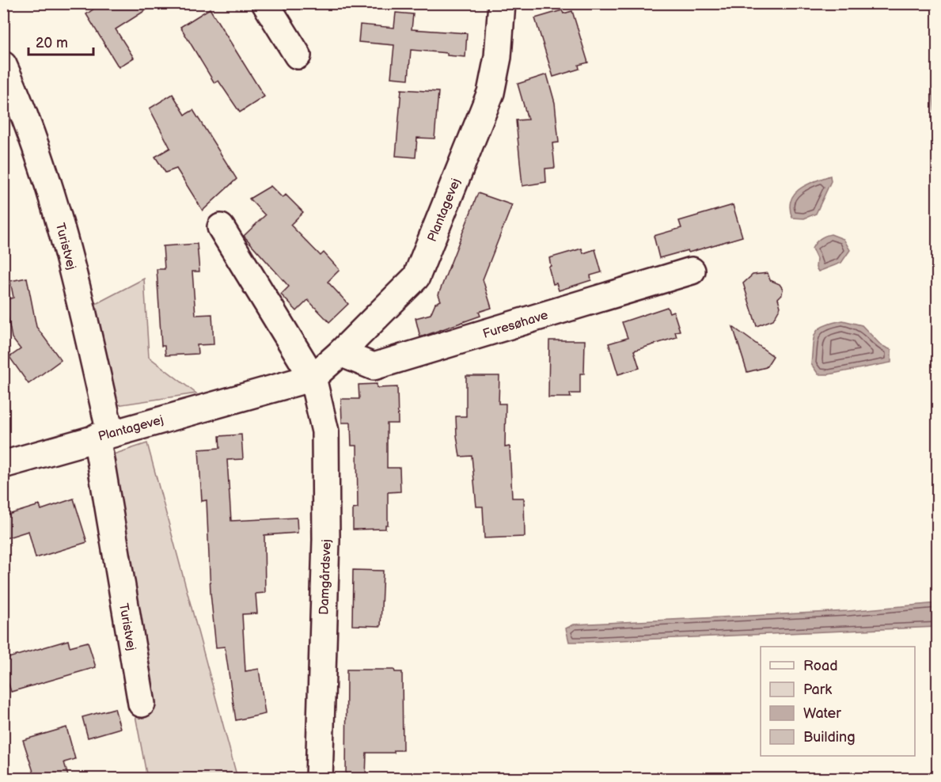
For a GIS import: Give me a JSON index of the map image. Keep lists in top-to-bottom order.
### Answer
{
  "streets": {
    "street": [
      "Plantagevej",
      "Turistvej",
      "Furesøhave",
      "Damgårdsvej"
    ]
  },
  "crossings": [
    ["Plantagevej", "Turistvej"],
    ["Plantagevej", "Furesøhave"],
    ["Plantagevej", "Damgårdsvej"]
  ],
  "legend": [
    "Road",
    "Park",
    "Water",
    "Building"
  ],
  "scale_bar": "20 m"
}
